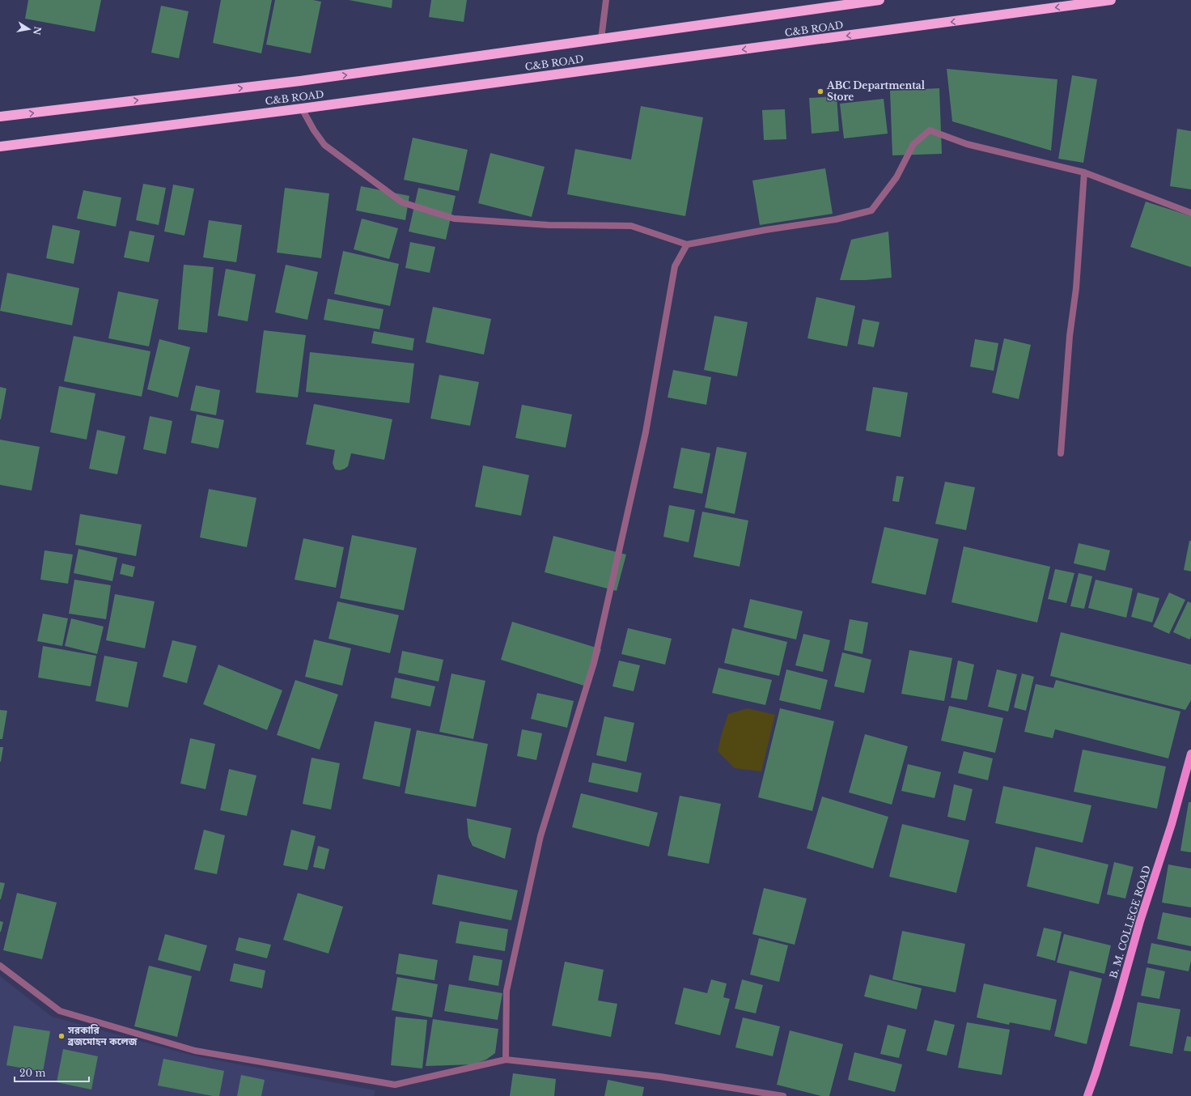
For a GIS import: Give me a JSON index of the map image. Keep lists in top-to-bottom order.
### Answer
{
  "streets": {
    "highway": ["C&B ROAD"],
    "main road": ["B. M. COLLEGE ROAD"]
  },
  "places": ["ABC Departmental Store", "সরকারি ব্রজমোহন কলেজ"],
  "scale_bar": "20 m",
  "north": "right"
}
